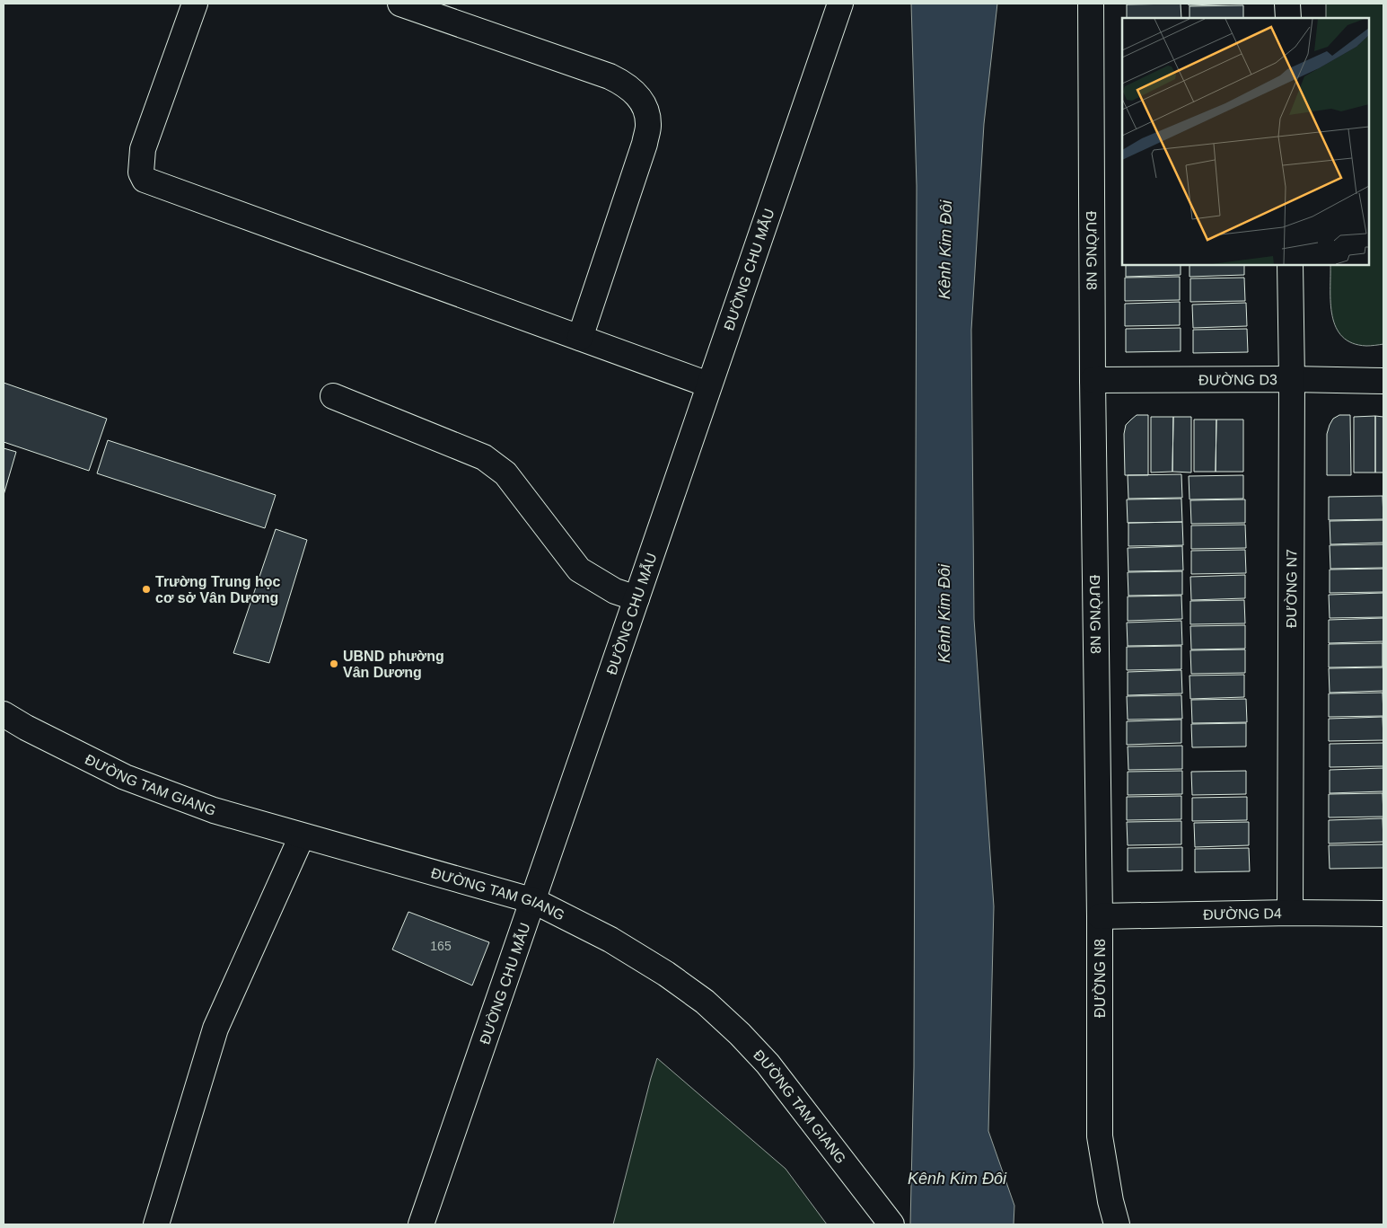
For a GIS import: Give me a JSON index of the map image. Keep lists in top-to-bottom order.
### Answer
{
  "streets": {
    "street": [
      "ĐƯỜNG N8",
      "ĐƯỜNG CHU MẪU",
      "ĐƯỜNG D3",
      "ĐƯỜNG N7",
      "ĐƯỜNG TAM GIANG",
      "ĐƯỜNG D4"
    ]
  },
  "crossings": [
    ["ĐƯỜNG N8", "ĐƯỜNG D3"],
    ["ĐƯỜNG N8", "ĐƯỜNG D4"],
    ["ĐƯỜNG CHU MẪU", "ĐƯỜNG TAM GIANG"],
    ["ĐƯỜNG D3", "ĐƯỜNG N7"],
    ["ĐƯỜNG N7", "ĐƯỜNG D4"]
  ],
  "water": ["Kênh Kim Đôi"],
  "places": ["Trường Trung học cơ sở Vân Dương", "UBND phường Vân Dương"],
  "house_numbers": ["165"]
}
